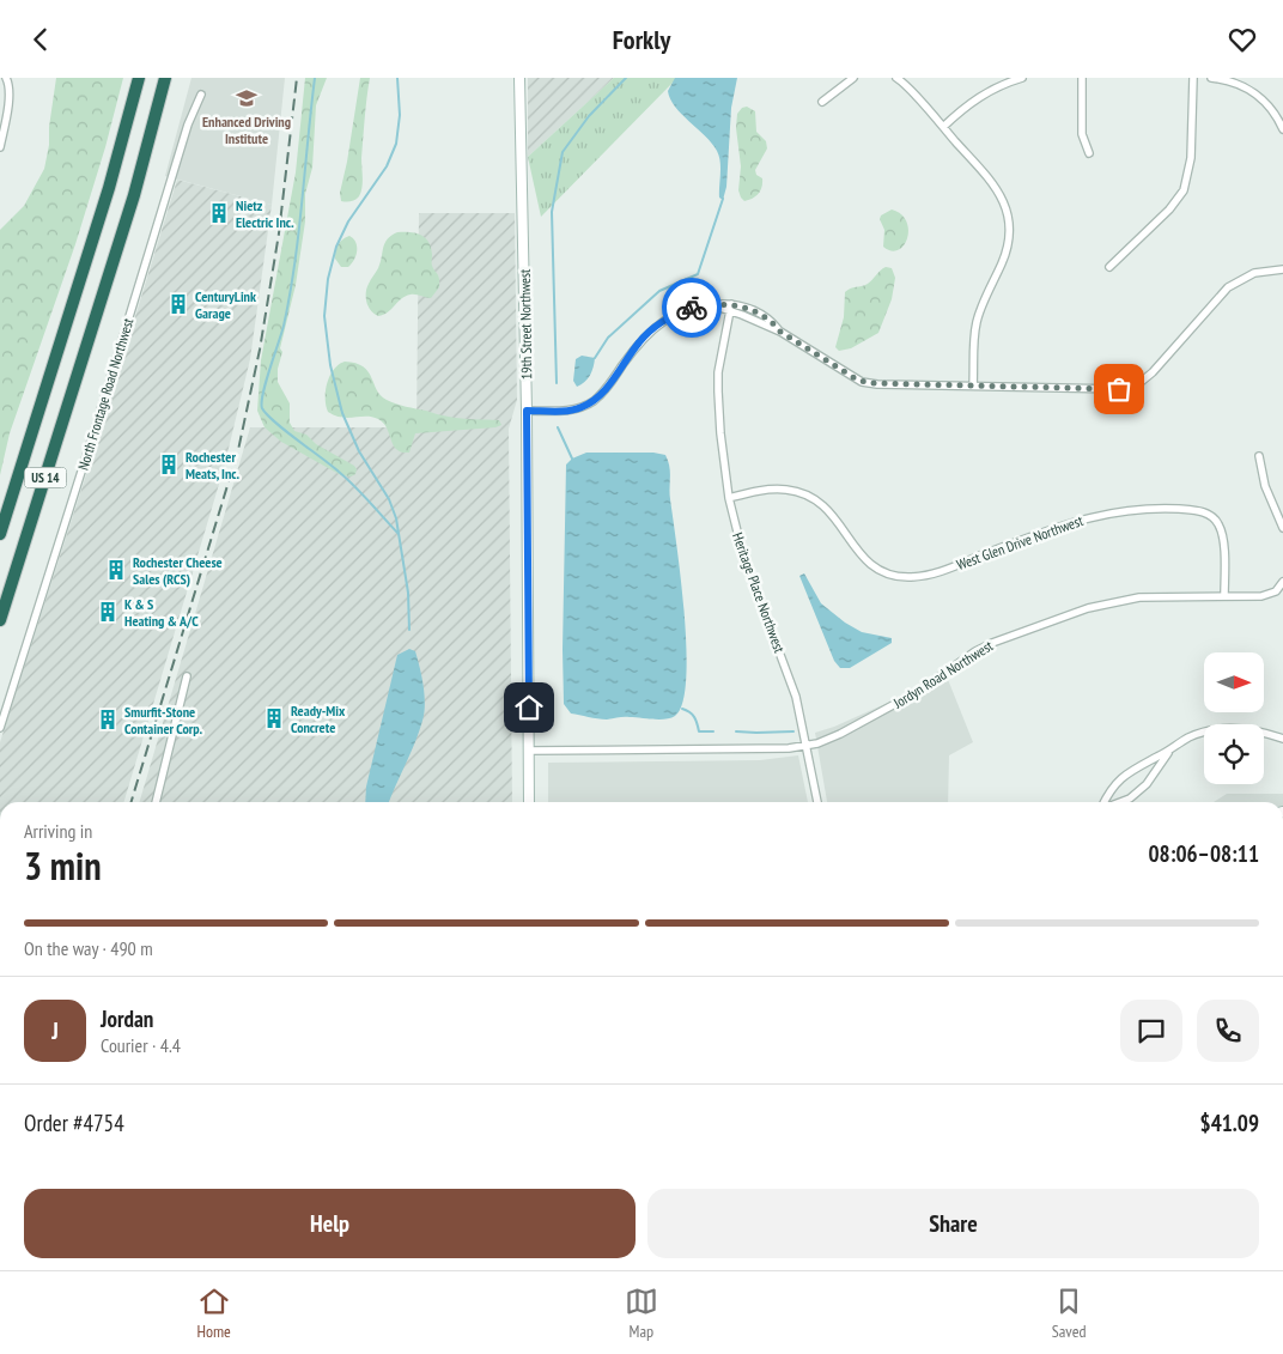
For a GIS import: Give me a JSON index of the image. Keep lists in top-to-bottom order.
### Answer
{
  "streets": {
    "highway": ["US 14"],
    "street": [
      "19th Street Northwest",
      "North Frontage Road Northwest",
      "West Glen Drive Northwest",
      "Heritage Place Northwest",
      "Jordyn Road Northwest"
    ]
  },
  "crossings": [
    ["19th Street Northwest", "Jordyn Road Northwest"],
    ["West Glen Drive Northwest", "Heritage Place Northwest"],
    ["West Glen Drive Northwest", "Jordyn Road Northwest"],
    ["Heritage Place Northwest", "Jordyn Road Northwest"]
  ],
  "places": {
    "school or university": ["Enhanced Driving Institute"],
    "building": [
      "Nietz Electric Inc.",
      "CenturyLink Garage",
      "Rochester Meats, Inc.",
      "Rochester Cheese Sales (RCS)",
      "K & S Heating & A/C",
      "Ready-Mix Concrete",
      "Smurfit-Stone Container Corp."
    ]
  },
  "north": "right",
  "page": {
    "header": "Forkly",
    "heading": ["3 min", "Arriving in", "08:06–08:11"],
    "panel": [
      "Jordan",
      "Courier · 4.4",
      "Order #4754",
      "$41.09"
    ],
    "bar": "On the way · 490 m",
    "round": "J",
    "buttons": ["Help", "Share"],
    "tabs": ["Home", "Map", "Saved"]
  }
}
